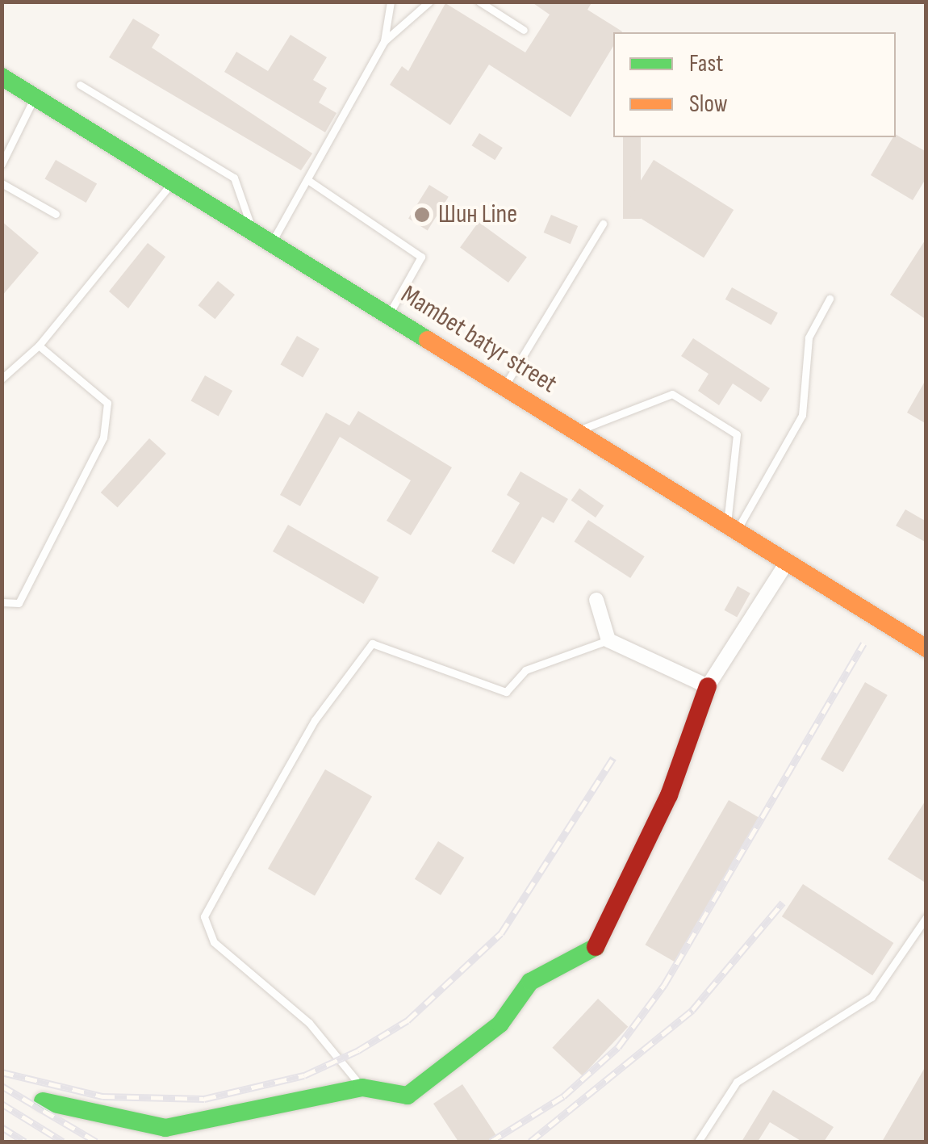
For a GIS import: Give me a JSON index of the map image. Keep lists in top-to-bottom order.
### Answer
{
  "streets": {
    "main road": ["Mambet batyr street"]
  },
  "places": ["Шин Line"],
  "legend": ["Fast", "Slow"]
}
